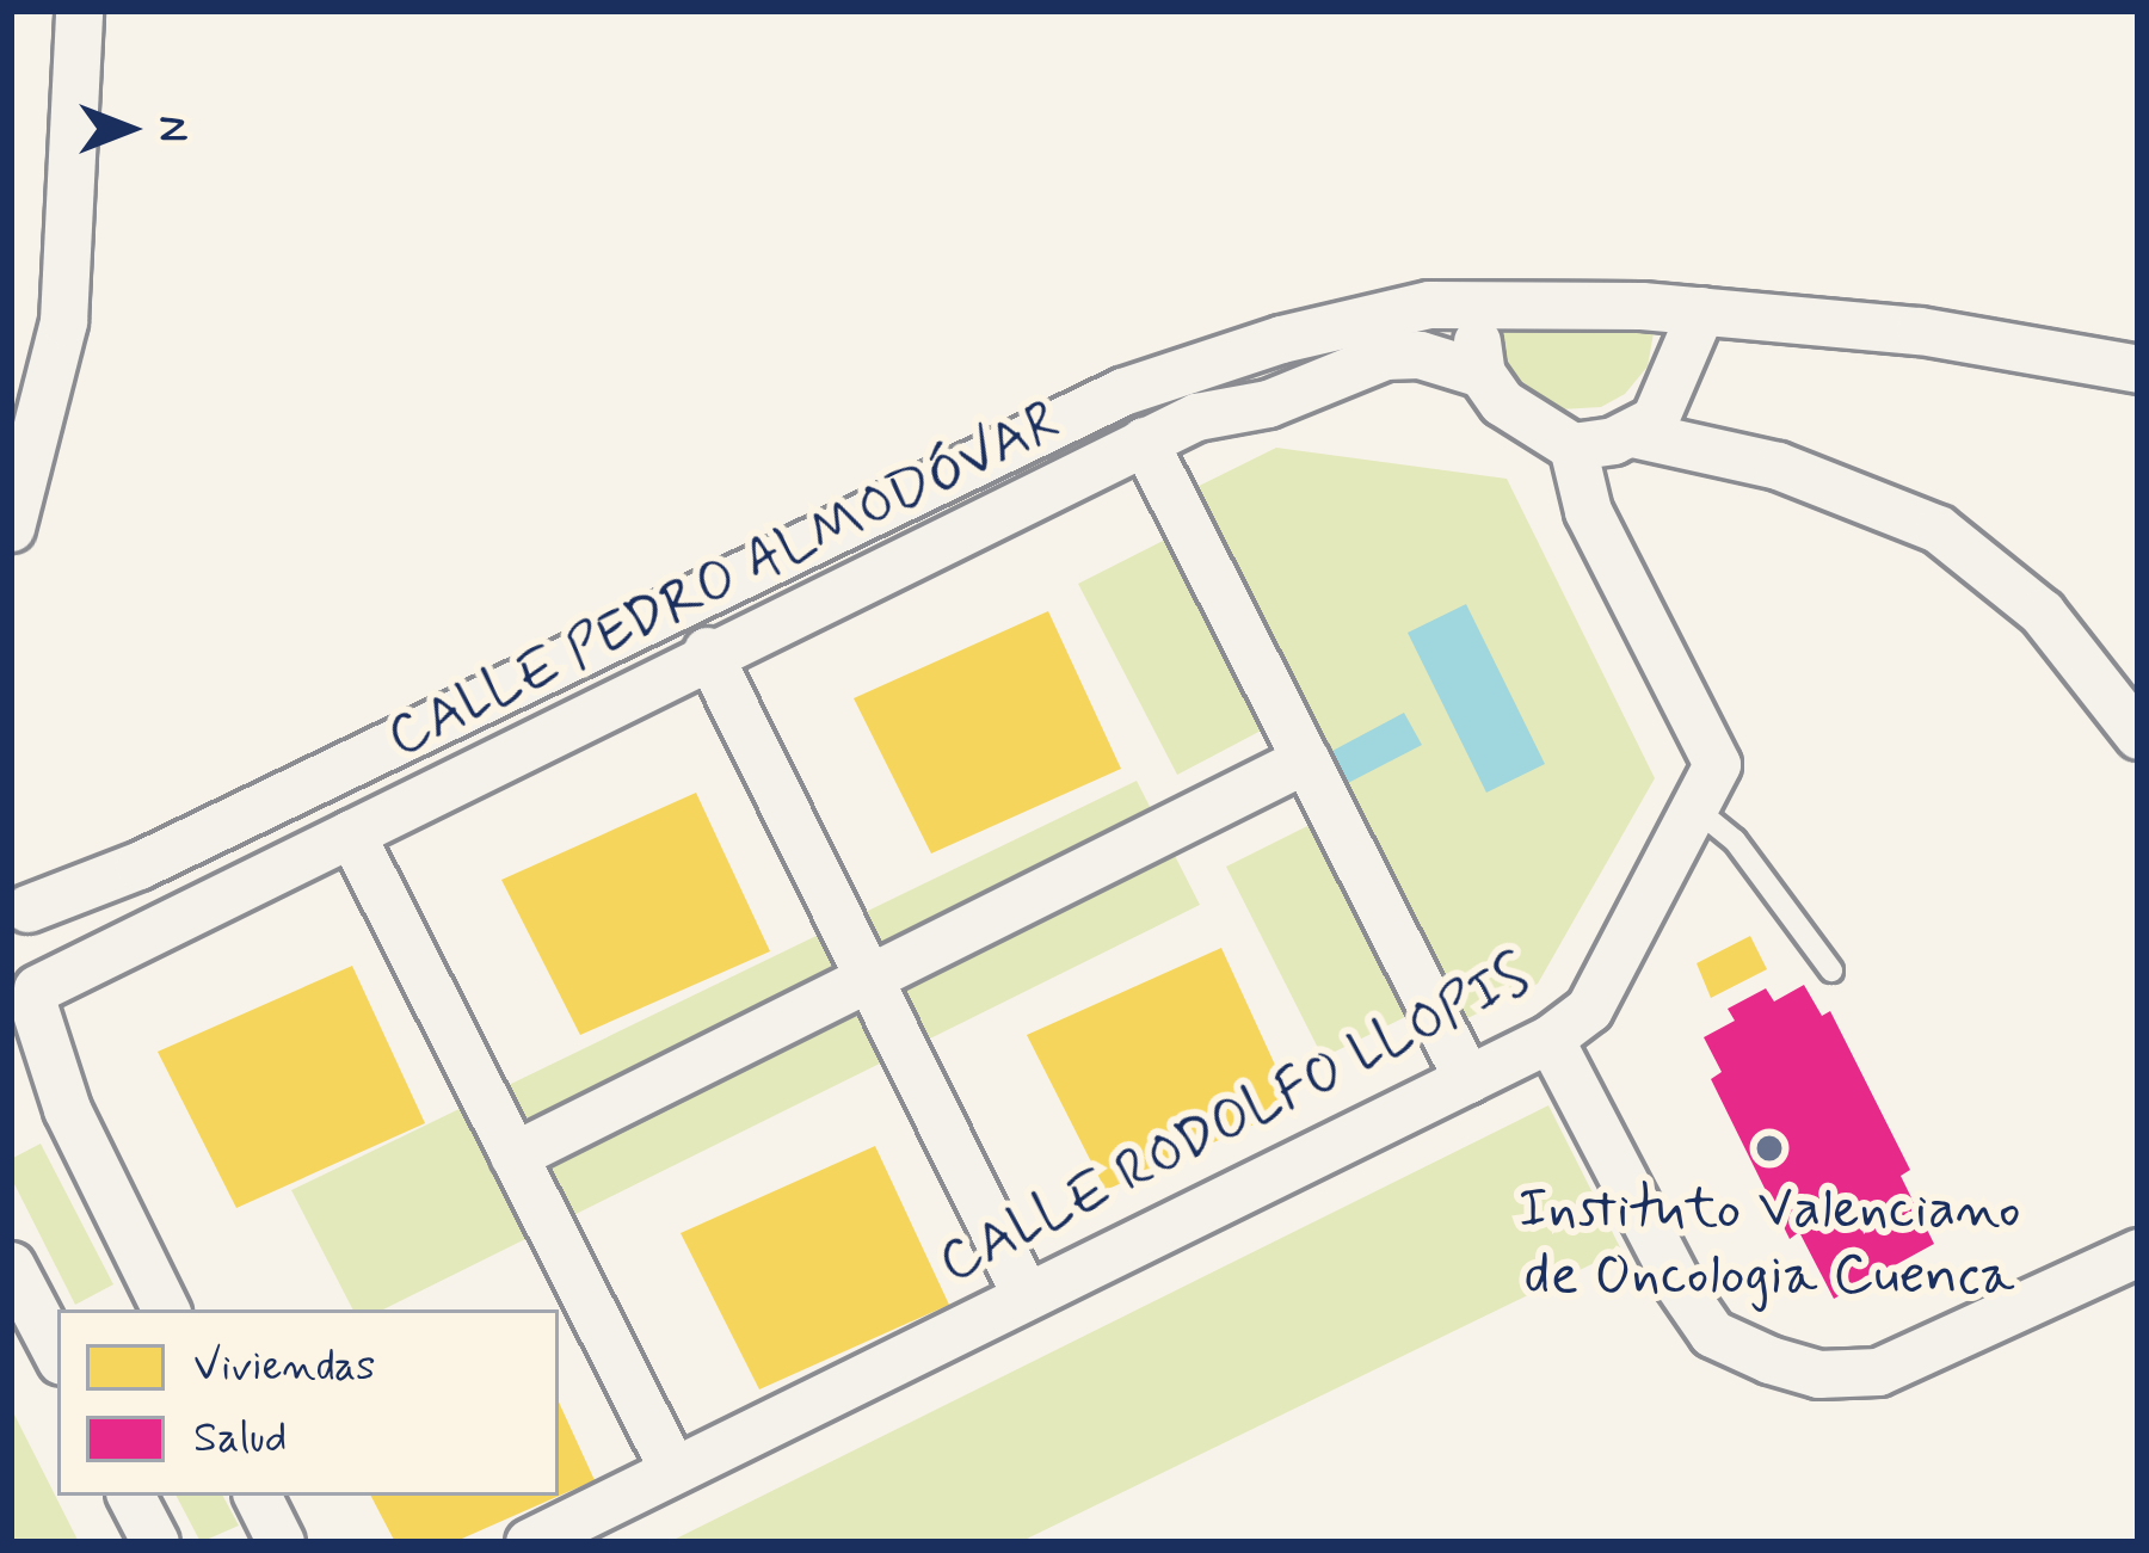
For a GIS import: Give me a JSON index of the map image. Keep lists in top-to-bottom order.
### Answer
{
  "streets": {
    "street": ["CALLE PEDRO ALMODÓVAR", "CALLE RODOLFO LLOPIS"]
  },
  "places": ["Instituto Valenciano de Oncologia Cuenca"],
  "legend": ["Viviendas", "Salud"],
  "north": "right"
}
